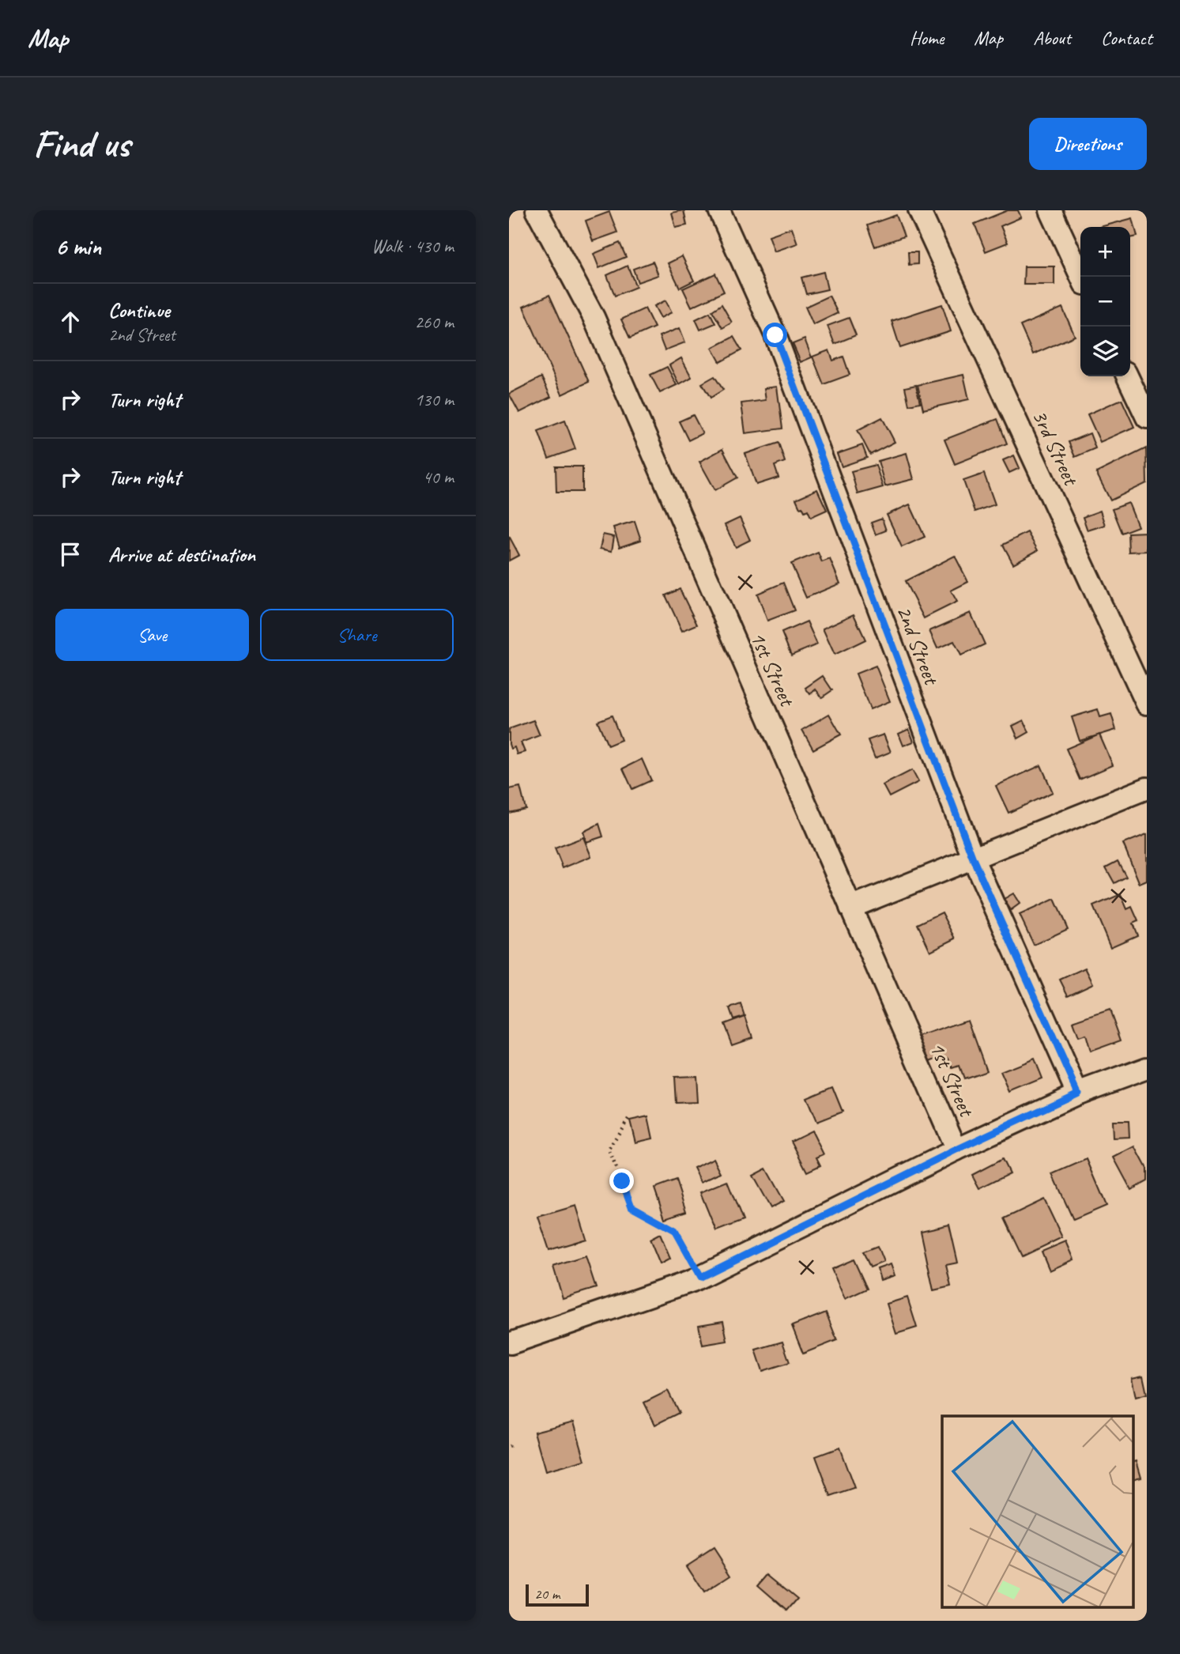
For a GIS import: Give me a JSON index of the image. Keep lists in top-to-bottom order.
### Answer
{
  "streets": {
    "street": ["3rd Street", "2nd Street", "1st Street"]
  },
  "scale_bar": "20 m",
  "page": {
    "header": "Map",
    "nav": [
      "Home",
      "Map",
      "About",
      "Contact"
    ],
    "buttons": [
      "Directions",
      ["Save", "Share"]
    ],
    "title": "Find us",
    "heading": ["6 min", "Walk · 430 m"],
    "map_buttons": ["+", "−"],
    "list": [
      ["Continue", "2nd Street", "260 m"],
      ["Turn right", "130 m"],
      ["Turn right", "40 m"],
      "Arrive at destination"
    ],
    "scale": "20 m"
  }
}
